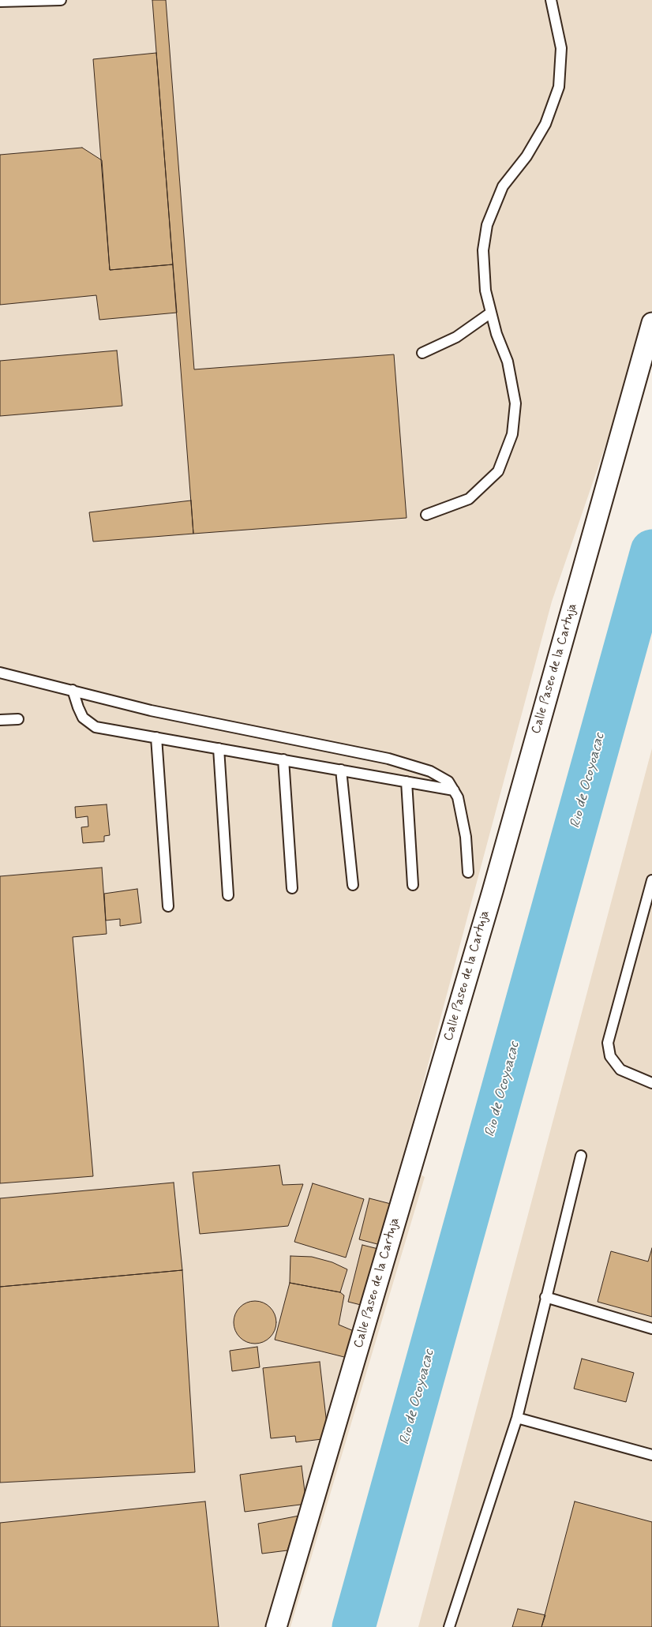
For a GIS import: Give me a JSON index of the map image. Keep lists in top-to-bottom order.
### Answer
{
  "streets": {
    "street": ["Calle Paseo de la Cartuja"]
  },
  "water": ["Rio de Ocoyoacac"]
}
